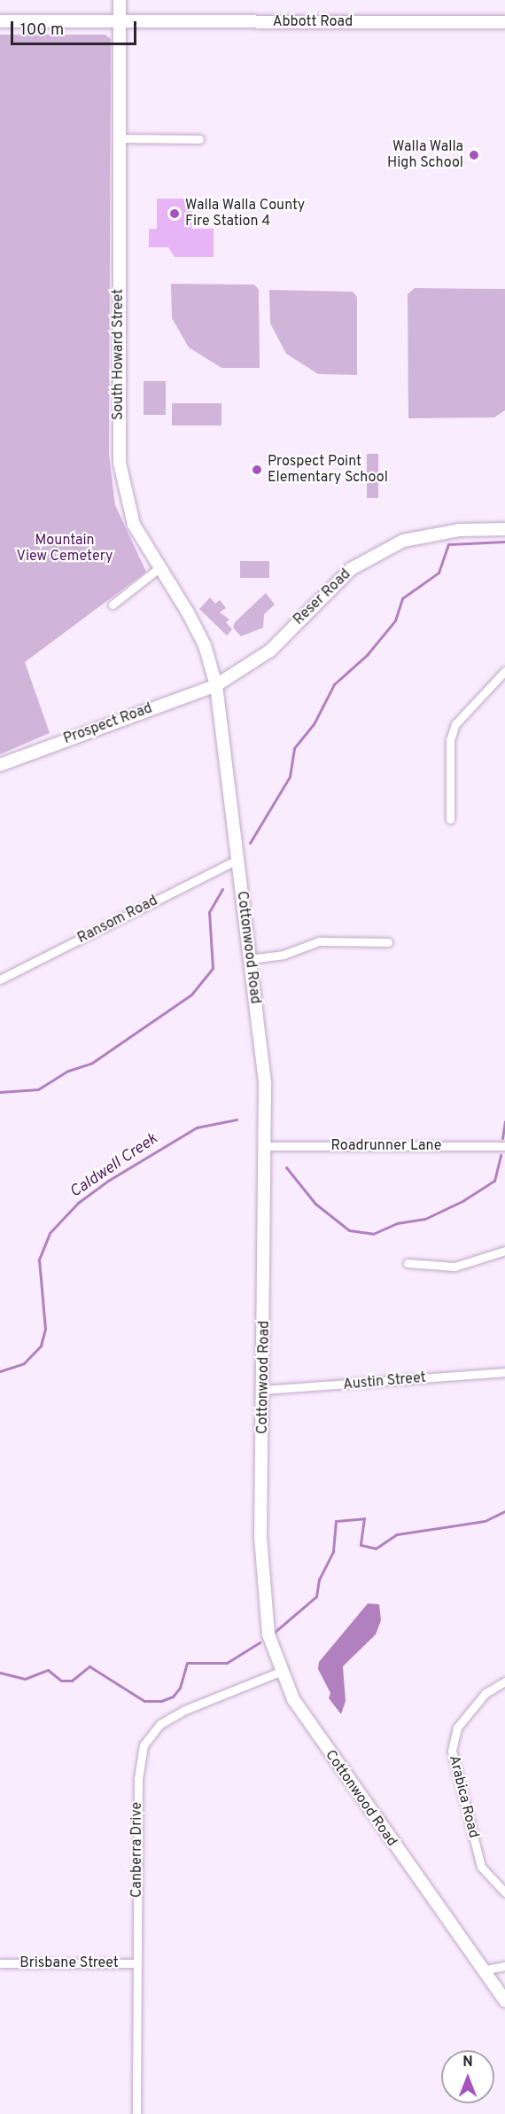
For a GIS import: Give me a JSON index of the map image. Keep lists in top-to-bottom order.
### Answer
{
  "streets": {
    "street": [
      "Abbott Road",
      "South Howard Street",
      "Reser Road",
      "Prospect Road",
      "Ransom Road",
      "Cottonwood Road",
      "Roadrunner Lane",
      "Austin Street",
      "Arabica Road",
      "Canberra Drive",
      "Brisbane Street"
    ]
  },
  "crossings": [
    ["Abbott Road", "South Howard Street"],
    ["South Howard Street", "Reser Road"],
    ["South Howard Street", "Prospect Road"],
    ["South Howard Street", "Cottonwood Road"],
    ["Reser Road", "Prospect Road"],
    ["Reser Road", "Cottonwood Road"],
    ["Prospect Road", "Cottonwood Road"],
    ["Ransom Road", "Cottonwood Road"],
    ["Cottonwood Road", "Roadrunner Lane"],
    ["Cottonwood Road", "Austin Street"],
    ["Cottonwood Road", "Canberra Drive"],
    ["Canberra Drive", "Brisbane Street"]
  ],
  "water": ["Caldwell Creek"],
  "parks": ["Mountain View Cemetery"],
  "places": ["Walla Walla High School", "Walla Walla County Fire Station 4", "Prospect Point Elementary School"],
  "scale_bar": "100 m",
  "north": "top"
}
